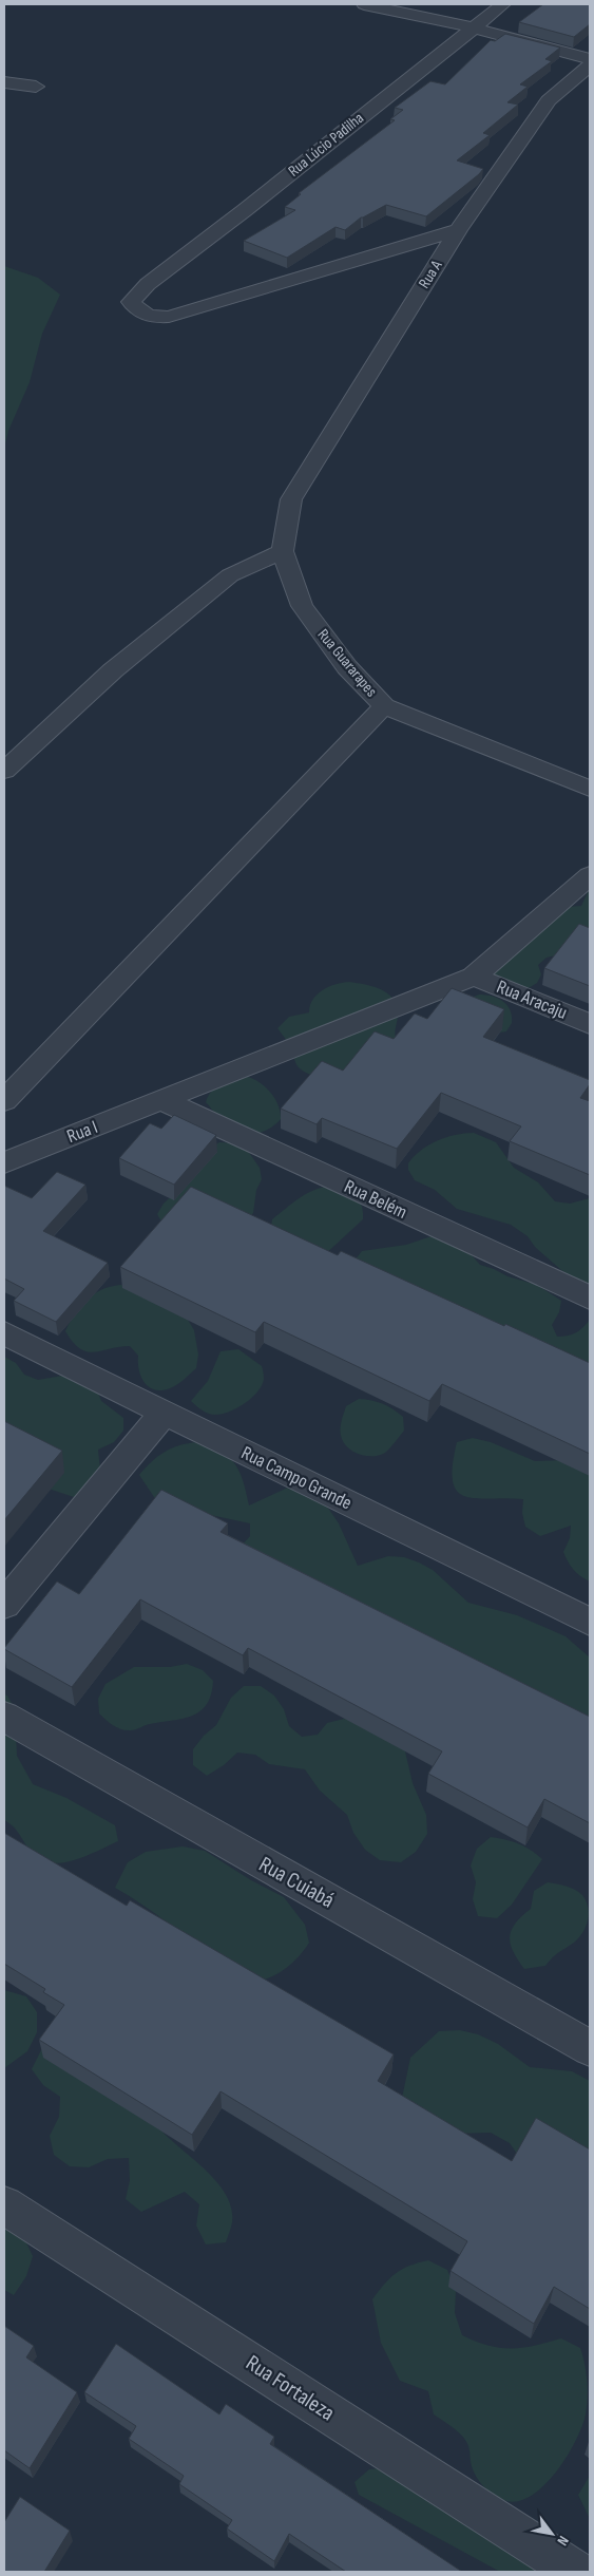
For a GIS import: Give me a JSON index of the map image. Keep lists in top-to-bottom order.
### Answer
{
  "streets": {
    "street": [
      "Rua Lúcio Padilha",
      "Rua A",
      "Rua Guararapes",
      "Rua Aracaju",
      "Rua I",
      "Rua Belém",
      "Rua Campo Grande",
      "Rua Cuiabá",
      "Rua Fortaleza"
    ]
  },
  "crossings": [
    ["Rua Lúcio Padilha", "Rua A"],
    ["Rua A", "Rua Guararapes"],
    ["Rua Aracaju", "Rua I"],
    ["Rua I", "Rua Belém"]
  ],
  "north": "bottom right"
}
